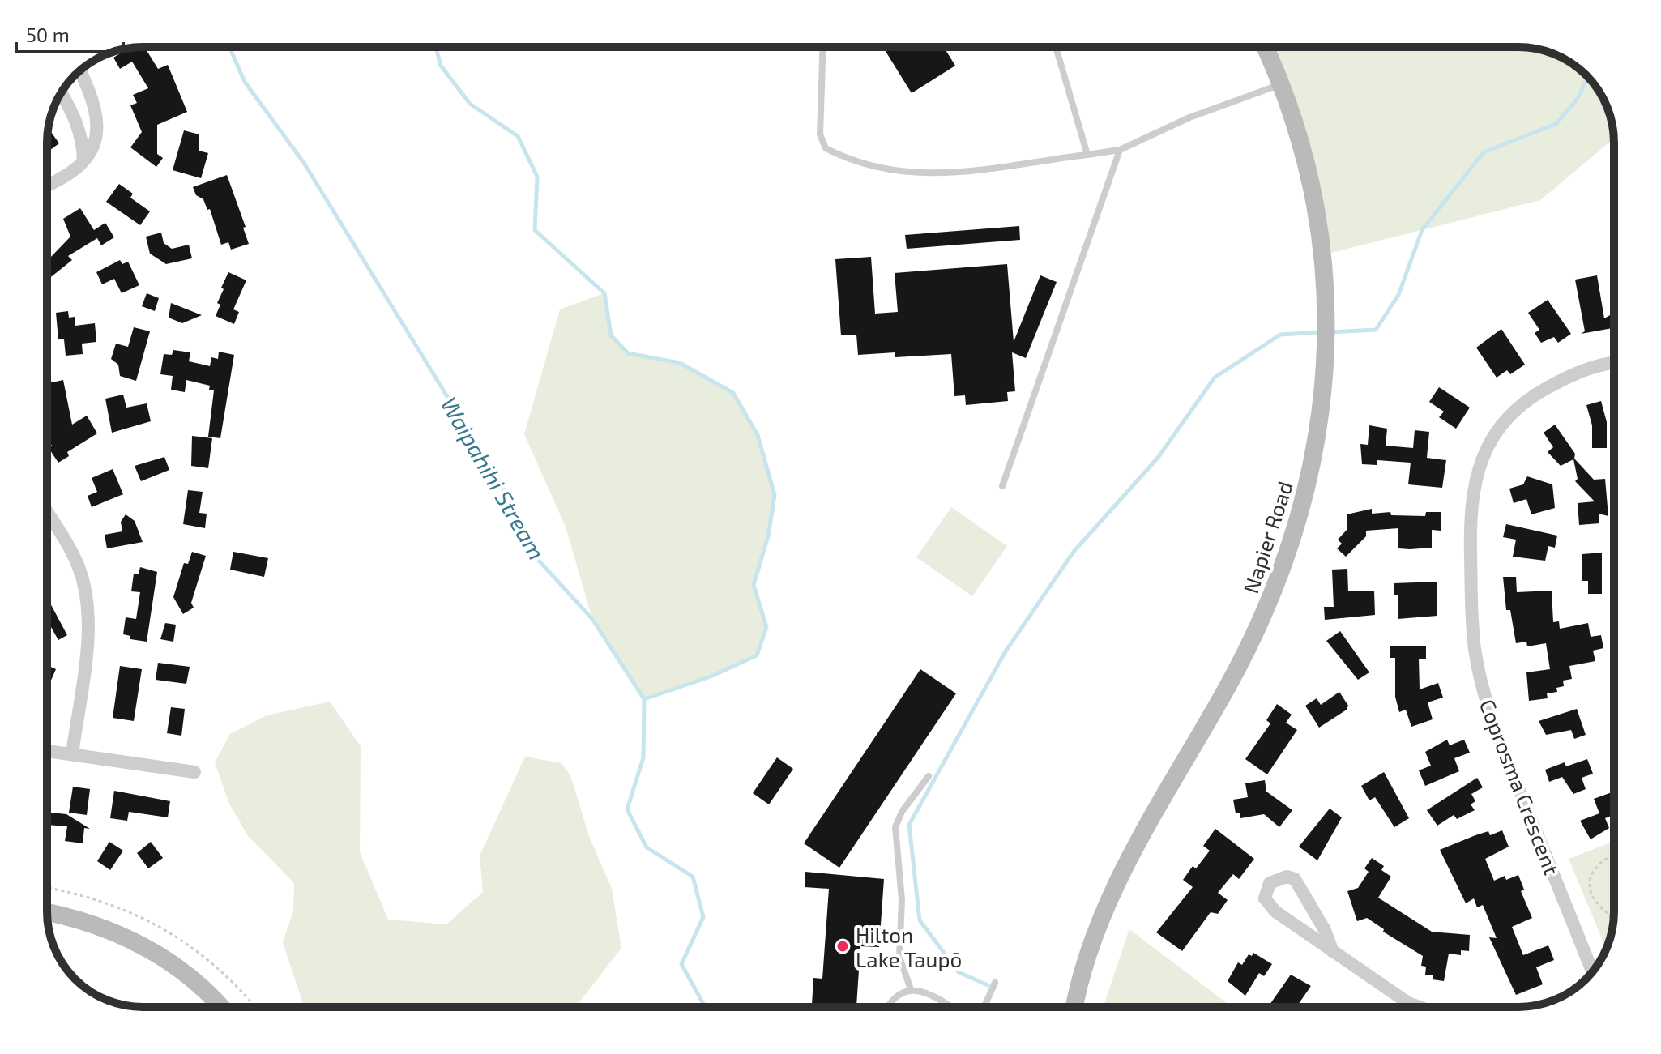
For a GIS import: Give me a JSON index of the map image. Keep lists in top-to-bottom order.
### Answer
{
  "streets": {
    "main road": ["Napier Road"],
    "street": ["Coprosma Crescent"]
  },
  "water": ["Waipahihi Stream"],
  "places": ["Hilton Lake Taupō"],
  "scale_bar": "50 m"
}
